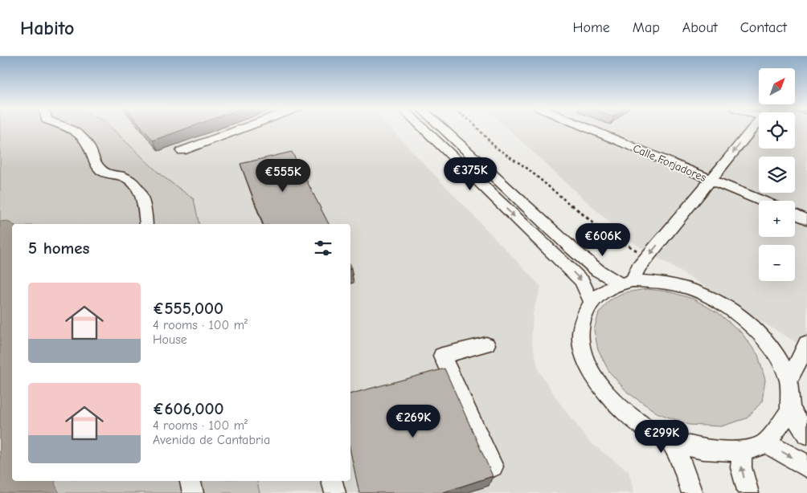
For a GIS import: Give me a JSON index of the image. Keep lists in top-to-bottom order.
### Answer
{
  "streets": {
    "street": ["Calle Forjadores"]
  },
  "north": "top right",
  "page": {
    "header": "Habito",
    "nav": [
      "Home",
      "Map",
      "About",
      "Contact"
    ],
    "map_buttons": ["+", "−"],
    "price": [
      "€375K",
      "€555K",
      "€606K",
      "€269K",
      "€299K"
    ],
    "heading": "5 homes",
    "list": [
      {
        "name": "€555,000",
        "note": "4 rooms · 100 m² · House"
      },
      {
        "name": "€606,000",
        "note": "4 rooms · 100 m² · Avenida de Cantabria"
      }
    ]
  }
}
